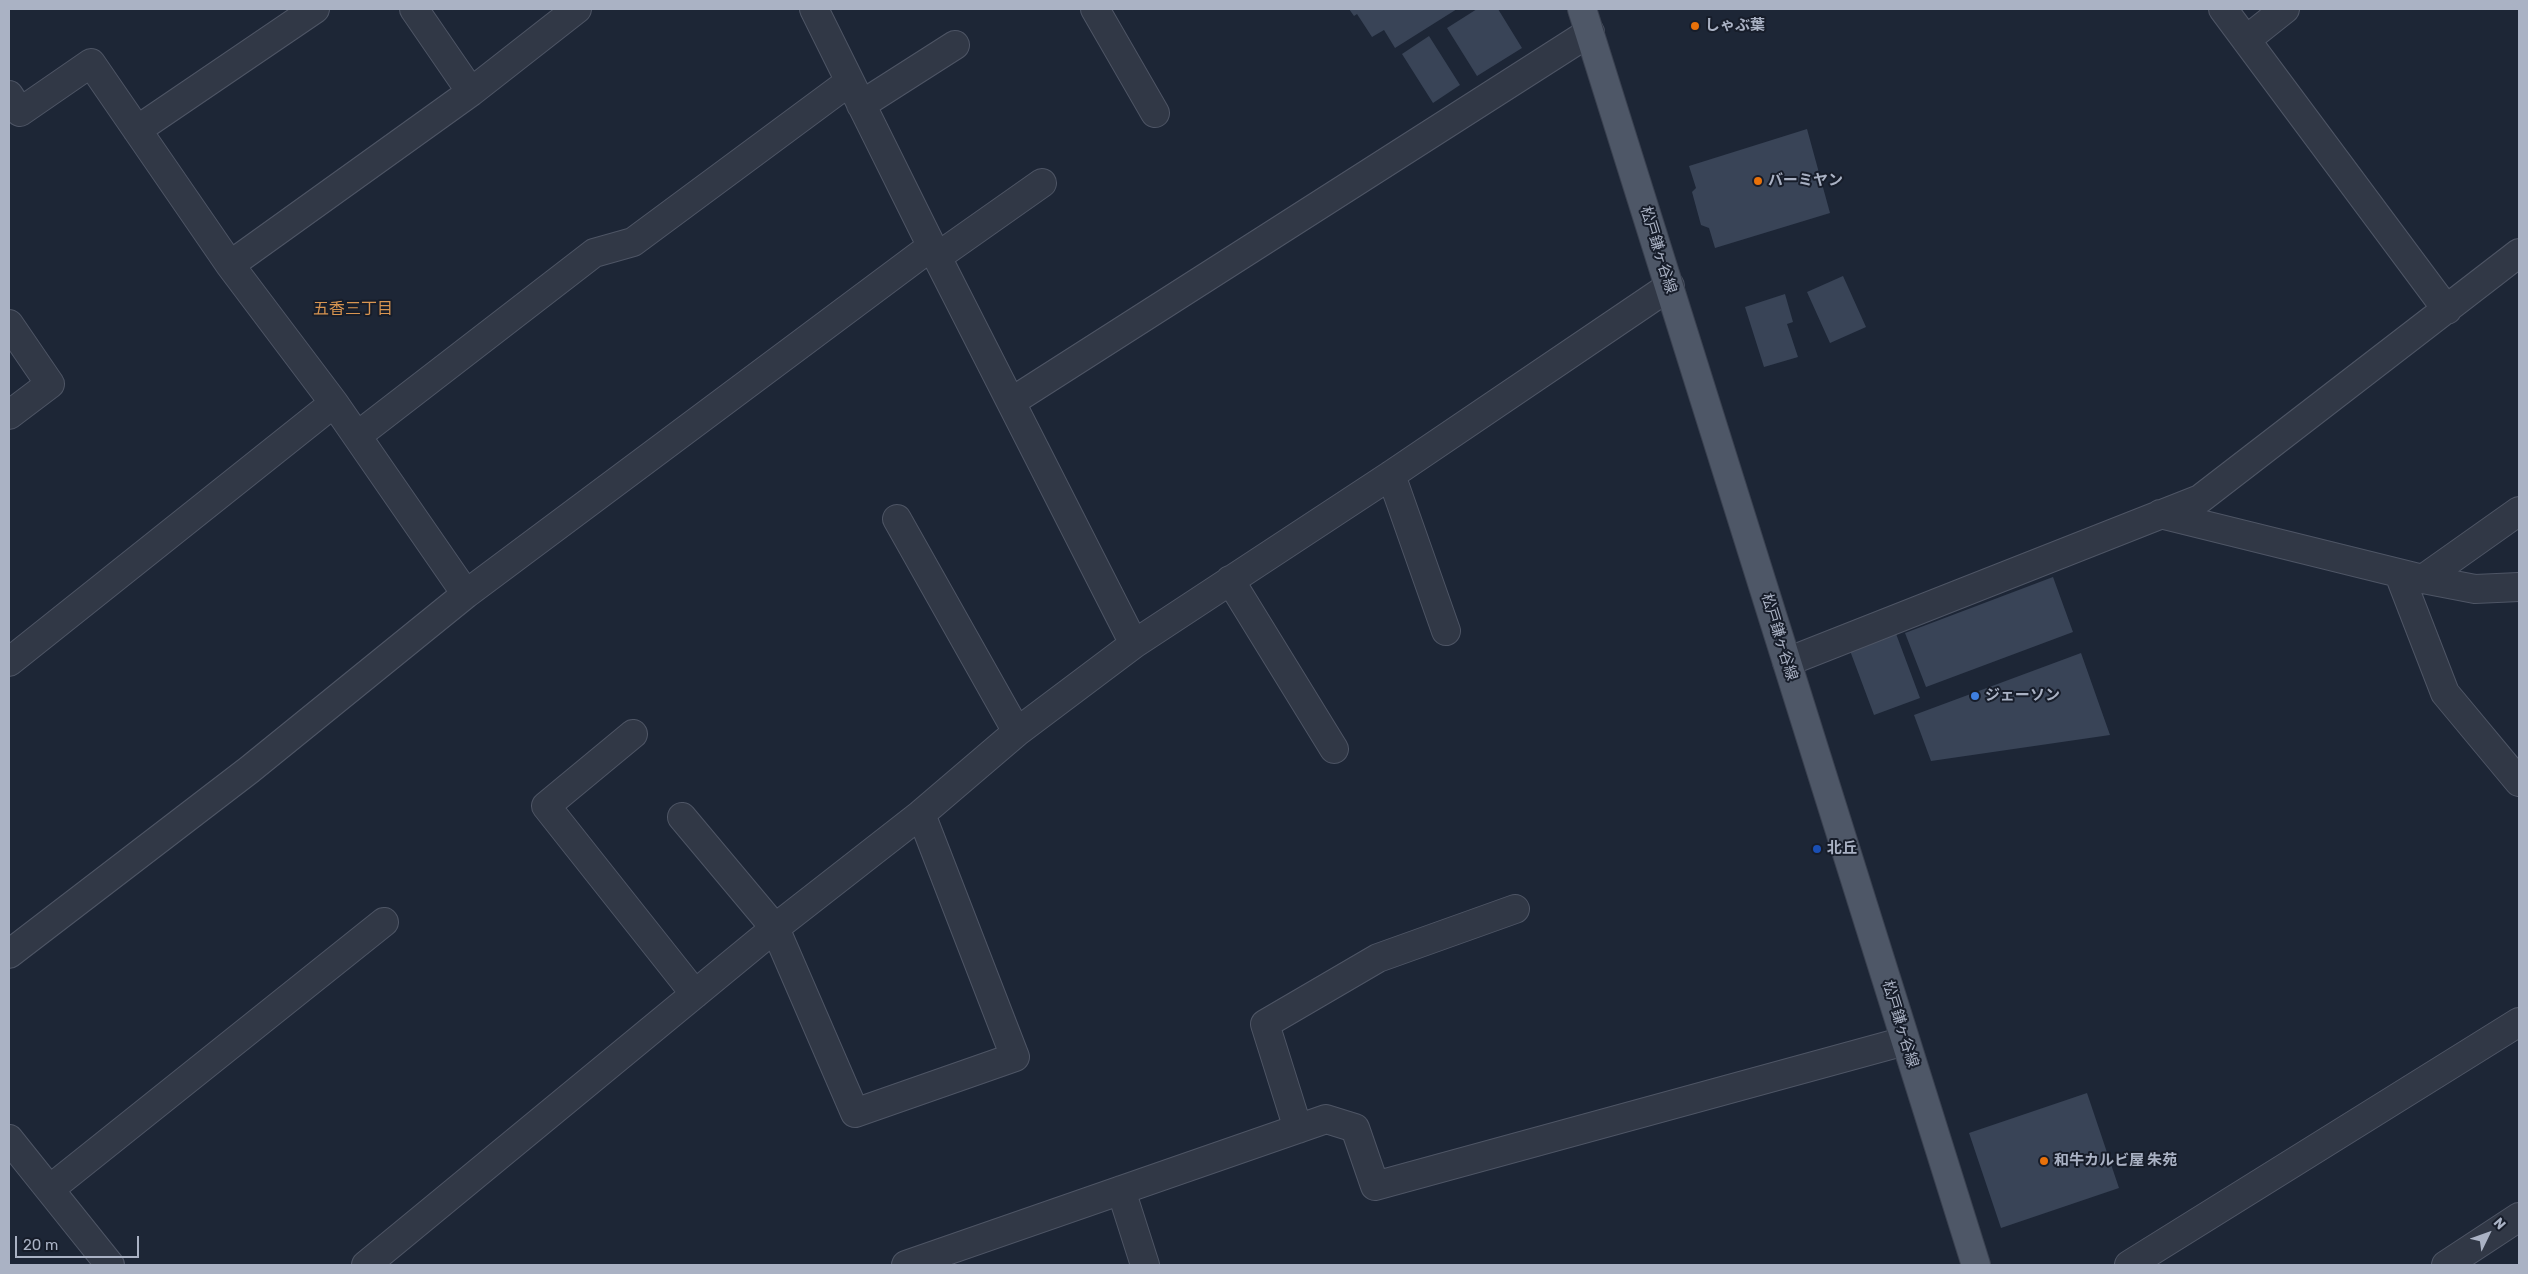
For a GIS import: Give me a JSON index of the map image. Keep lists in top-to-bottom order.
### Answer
{
  "streets": {
    "main road": ["松戸鎌ヶ谷線"]
  },
  "districts": ["五香三丁目"],
  "places": [
    "しゃぶ葉",
    "バーミヤン",
    "ジェーソン",
    "北丘",
    "和牛カルビ屋 朱苑"
  ],
  "scale_bar": "20 m",
  "north": "top right"
}
